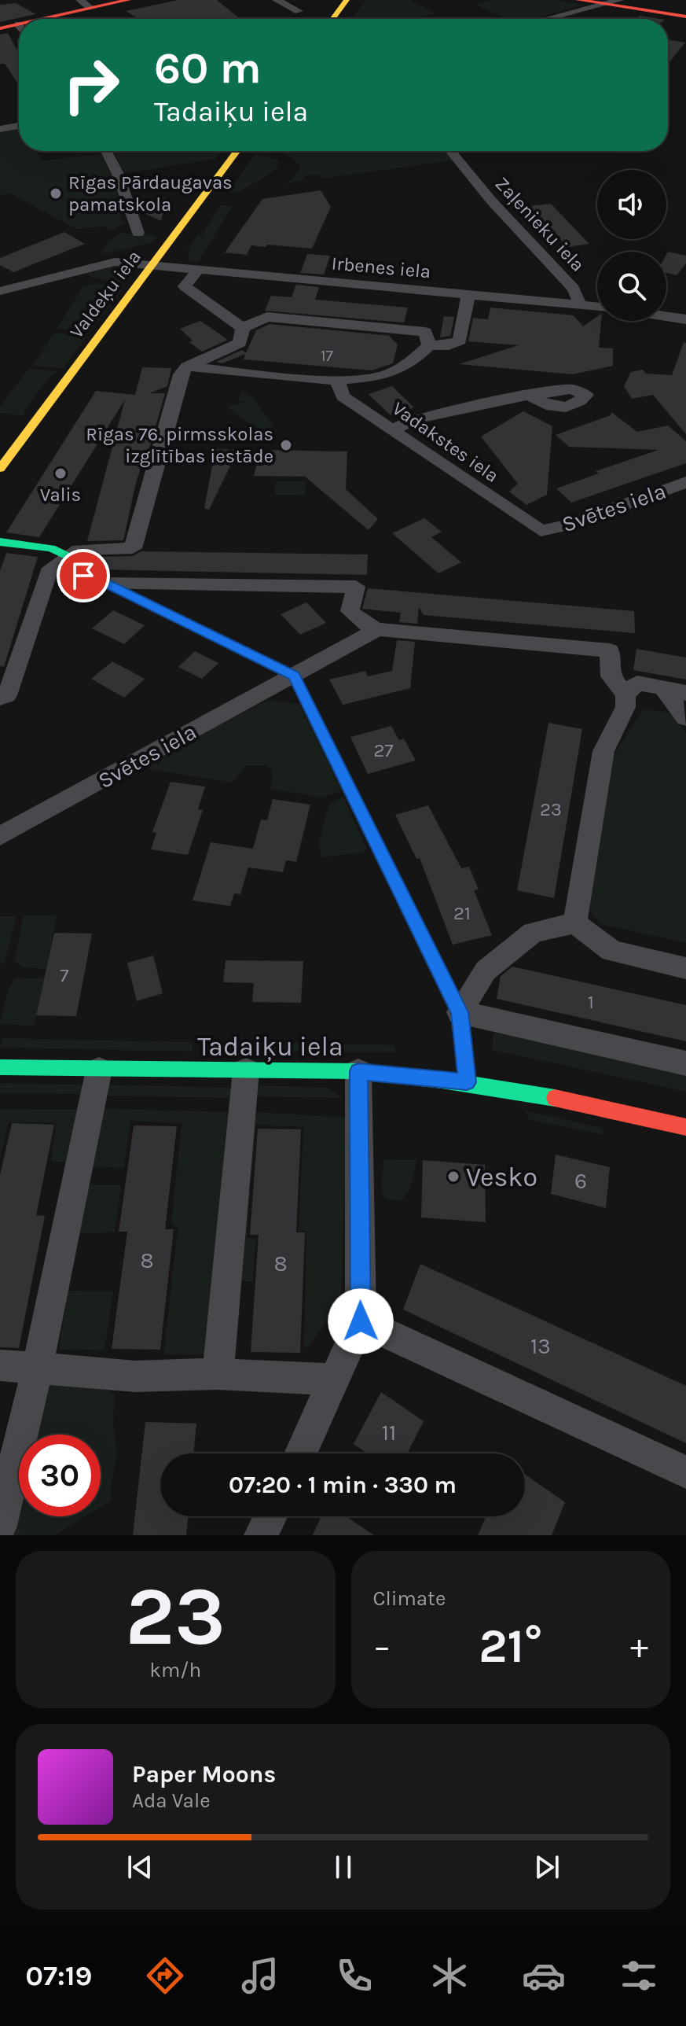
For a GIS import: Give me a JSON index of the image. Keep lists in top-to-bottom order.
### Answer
{
  "streets": {
    "street": [
      "Zaļenieku iela",
      "Irbenes iela",
      "Valdeķu iela",
      "Vadakstes iela",
      "Svētes iela",
      "Tadaiķu iela"
    ]
  },
  "crossings": [
    ["Zaļenieku iela", "Irbenes iela"],
    ["Irbenes iela", "Valdeķu iela"],
    ["Vadakstes iela", "Svētes iela"]
  ],
  "places": [
    "Rīgas Pārdaugavas pamatskola",
    "Rīgas 76. pirmsskolas izglītības iestāde",
    "Valis",
    "Vesko"
  ],
  "house_numbers": [
    "17",
    "27",
    "23",
    "21",
    "7",
    "1",
    "6",
    "8",
    "8",
    "13",
    "11"
  ],
  "page": {
    "turn": ["60 m", "Tadaiķu iela"],
    "limit": "30",
    "trip": "07:20 · 1 min · 330 m",
    "tile": [
      ["23", "km/h"],
      "Climate"
    ],
    "heat": ["−", "21°", "+"],
    "song": ["Paper Moons", "Ada Vale"],
    "tabs": "07:19"
  }
}
